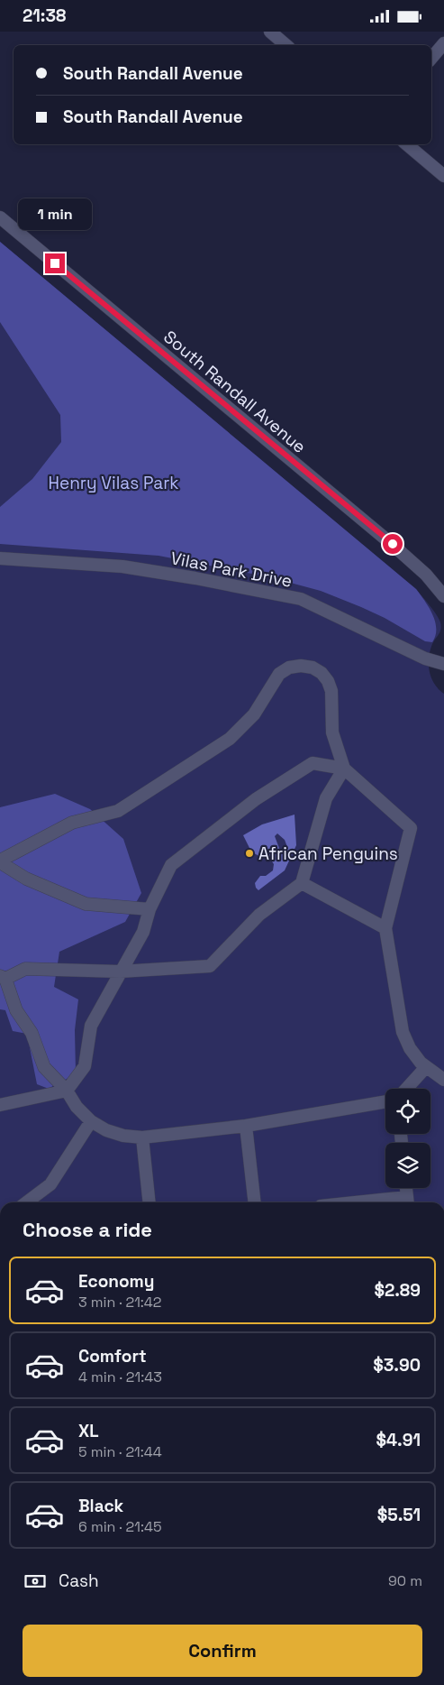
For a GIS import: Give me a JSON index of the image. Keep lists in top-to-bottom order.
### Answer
{
  "streets": {
    "street": ["South Randall Avenue", "Vilas Park Drive"]
  },
  "parks": ["Henry Vilas Park"],
  "places": ["African Penguins"],
  "page": {
    "status": "21:38",
    "banner": ["South Randall Avenue", "South Randall Avenue"],
    "bubble": "1 min",
    "heading": "Choose a ride",
    "list": [
      {
        "name": "Economy",
        "note": "3 min · 21:42",
        "value": "$2.89"
      },
      {
        "name": "Comfort",
        "note": "4 min · 21:43",
        "value": "$3.90"
      },
      {
        "name": "XL",
        "note": "5 min · 21:44",
        "value": "$4.91"
      },
      {
        "name": "Black",
        "note": "6 min · 21:45",
        "value": "$5.51"
      }
    ],
    "pay": ["Cash", "90 m"],
    "buttons": "Confirm"
  }
}
